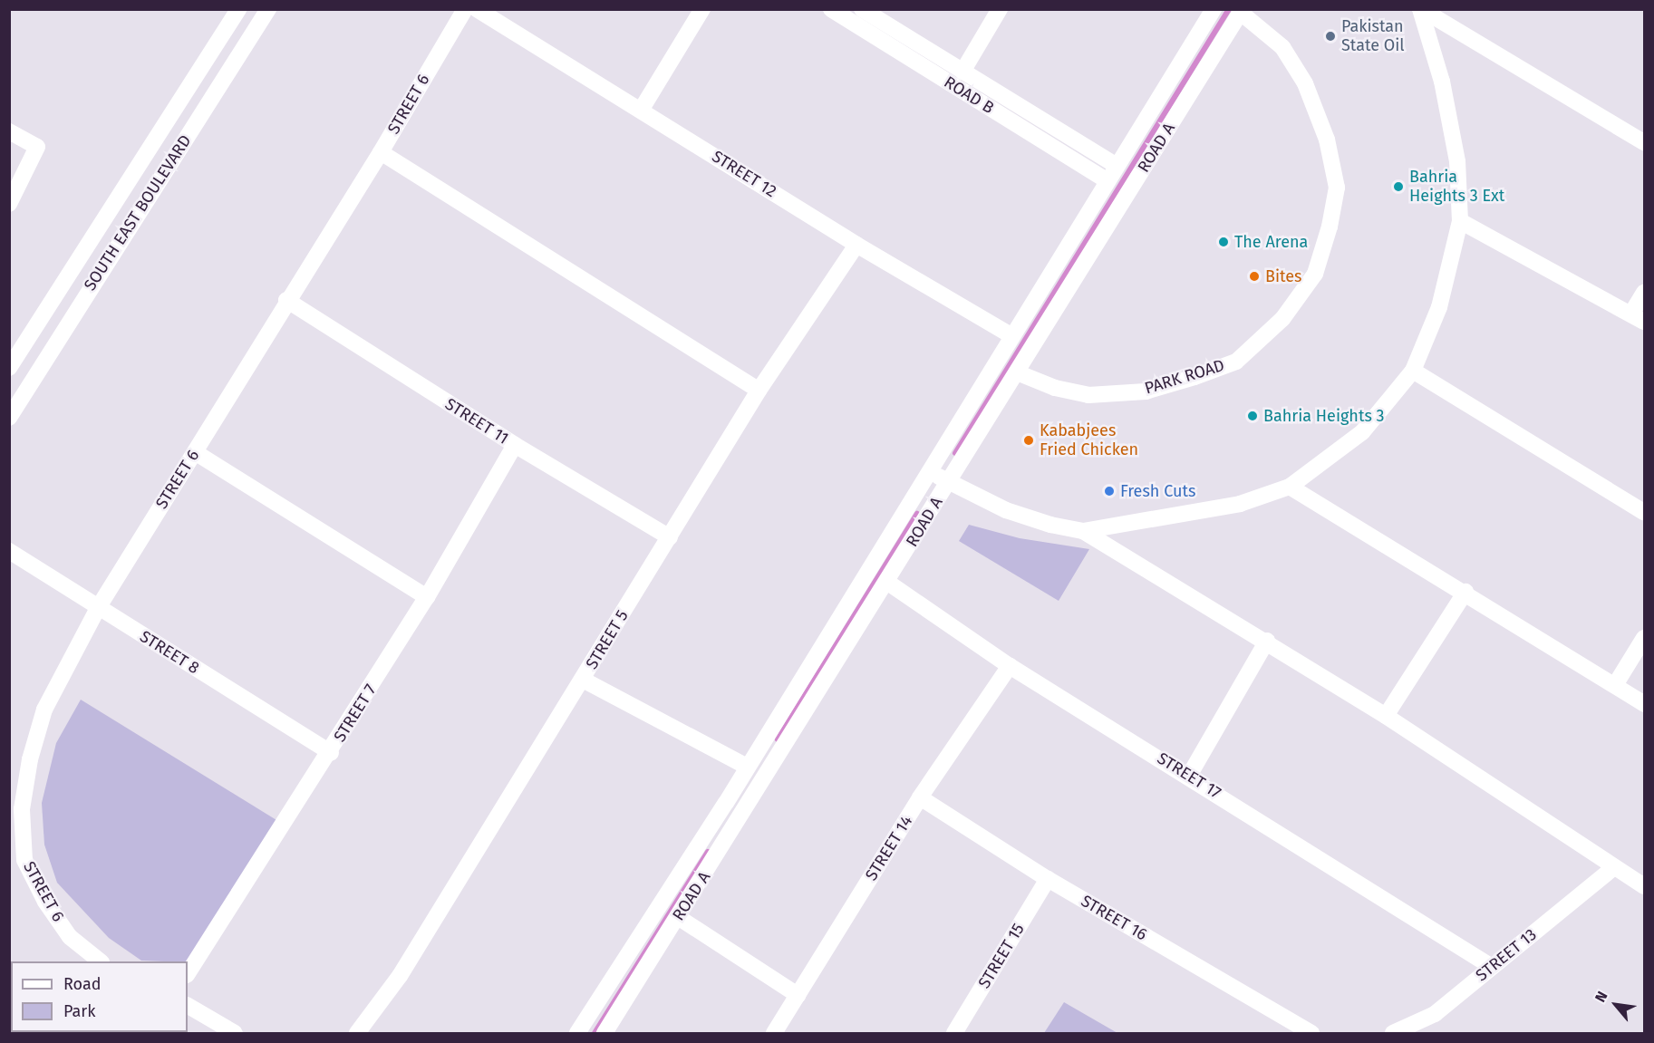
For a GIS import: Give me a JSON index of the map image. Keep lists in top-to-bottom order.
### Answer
{
  "streets": {
    "street": [
      "ROAD B",
      "STREET 6",
      "ROAD A",
      "STREET 12",
      "SOUTH EAST BOULEVARD",
      "PARK ROAD",
      "STREET 11",
      "STREET 5",
      "STREET 8",
      "STREET 7",
      "STREET 17",
      "STREET 14",
      "STREET 16",
      "STREET 13",
      "STREET 15"
    ]
  },
  "crossings": [
    ["ROAD B", "ROAD A"],
    ["STREET 6", "STREET 11"],
    ["STREET 6", "STREET 8"],
    ["ROAD A", "STREET 12"],
    ["ROAD A", "PARK ROAD"],
    ["ROAD A", "STREET 17"],
    ["STREET 12", "STREET 5"],
    ["STREET 11", "STREET 5"],
    ["STREET 11", "STREET 7"],
    ["STREET 8", "STREET 7"],
    ["STREET 17", "STREET 14"],
    ["STREET 17", "STREET 13"],
    ["STREET 14", "STREET 16"],
    ["STREET 16", "STREET 15"]
  ],
  "places": [
    "Pakistan State Oil",
    "Bahria Heights 3 Ext",
    "The Arena",
    "Bites",
    "Bahria Heights 3",
    "Kababjees Fried Chicken",
    "Fresh Cuts"
  ],
  "legend": ["Road", "Park"],
  "north": "top left"
}
